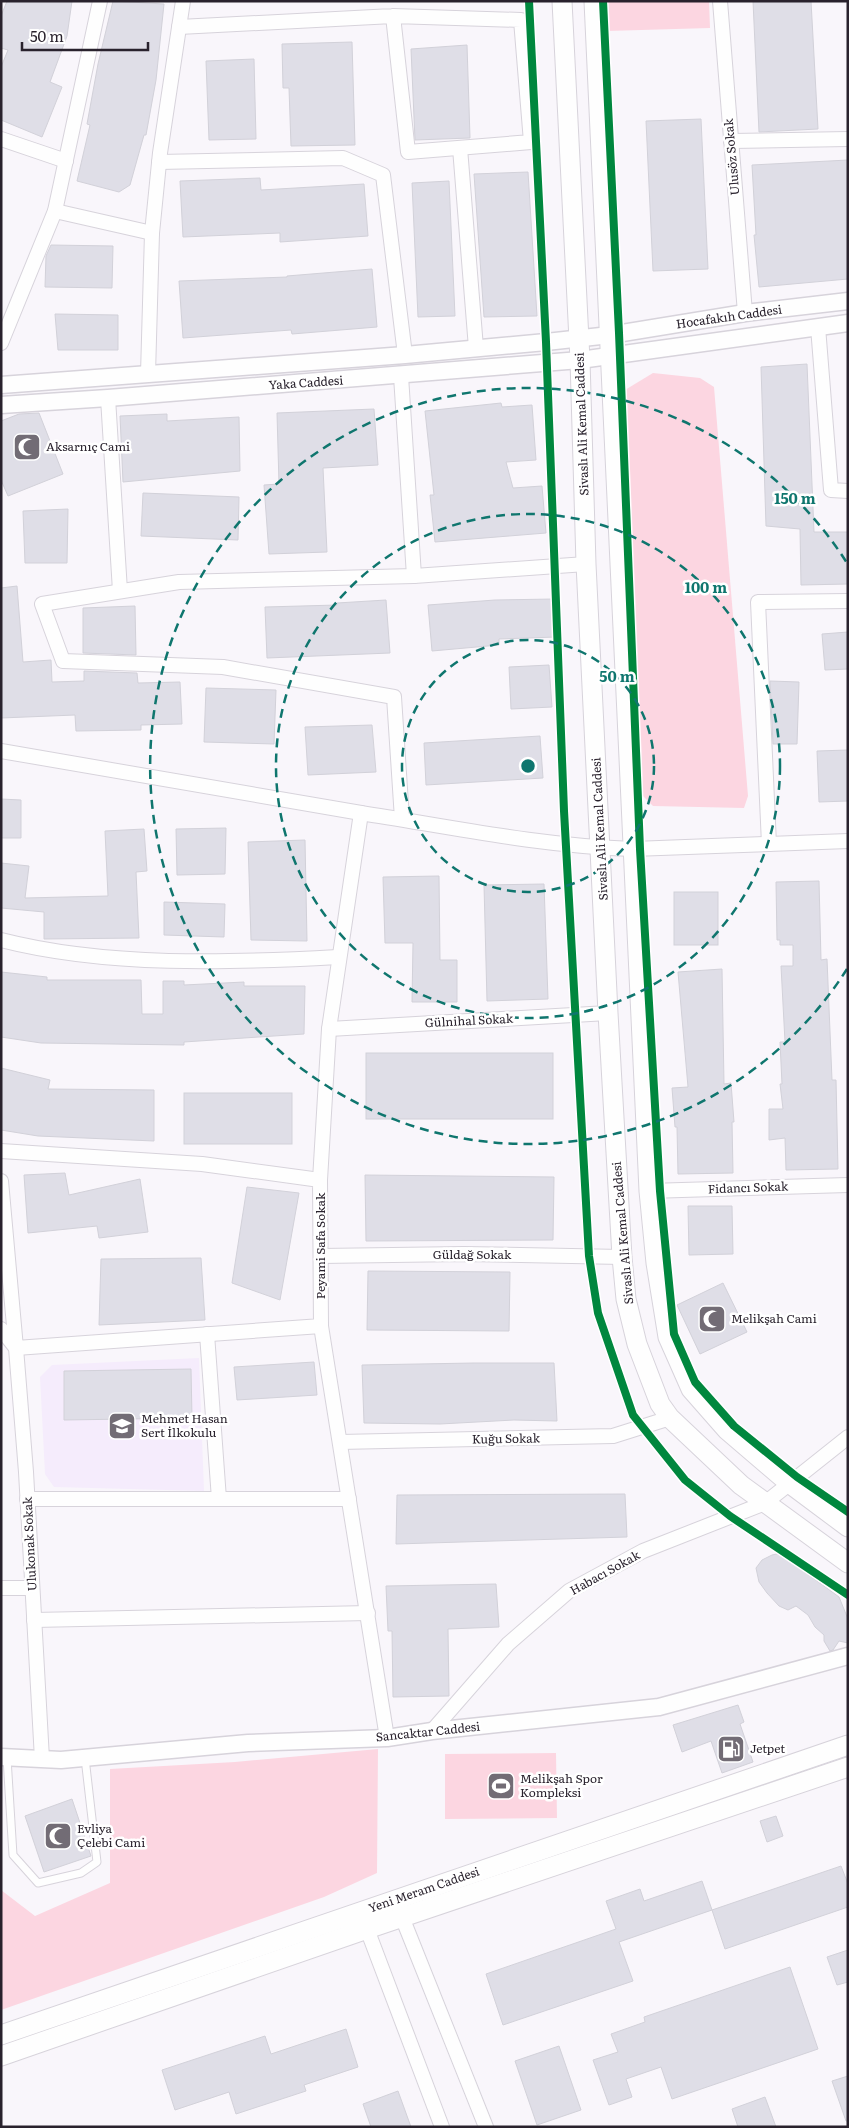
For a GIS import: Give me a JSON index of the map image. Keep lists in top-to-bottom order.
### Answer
{
  "streets": {
    "main road": ["Sivaslı Ali Kemal Caddesi", "Yeni Meram Caddesi"],
    "street": [
      "Ulusöz Sokak",
      "Hocafakıh Caddesi",
      "Yaka Caddesi",
      "Gülnihal Sokak",
      "Fidancı Sokak",
      "Peyami Safa Sokak",
      "Güldağ Sokak",
      "Kuğu Sokak",
      "Ulukonak Sokak",
      "Habacı Sokak",
      "Sancaktar Caddesi"
    ]
  },
  "crossings": [
    ["Ulusöz Sokak", "Hocafakıh Caddesi"],
    ["Hocafakıh Caddesi", "Yaka Caddesi"],
    ["Yaka Caddesi", "Sivaslı Ali Kemal Caddesi"],
    ["Sivaslı Ali Kemal Caddesi", "Gülnihal Sokak"],
    ["Sivaslı Ali Kemal Caddesi", "Güldağ Sokak"],
    ["Sivaslı Ali Kemal Caddesi", "Kuğu Sokak"],
    ["Sivaslı Ali Kemal Caddesi", "Habacı Sokak"],
    ["Peyami Safa Sokak", "Güldağ Sokak"],
    ["Peyami Safa Sokak", "Kuğu Sokak"],
    ["Peyami Safa Sokak", "Sancaktar Caddesi"],
    ["Ulukonak Sokak", "Sancaktar Caddesi"],
    ["Habacı Sokak", "Sancaktar Caddesi"]
  ],
  "places": {
    "mosque": ["Aksarnıç Cami", "Melikşah Cami", "Evliya Çelebi Cami"],
    "school or university": ["Mehmet Hasan Sert İlkokulu"],
    "fuel station": ["Jetpet"],
    "sports": ["Melikşah Spor Kompleksi"]
  },
  "scale_bar": "50 m",
  "rings": ["150 m", "100 m", "50 m"]
}
